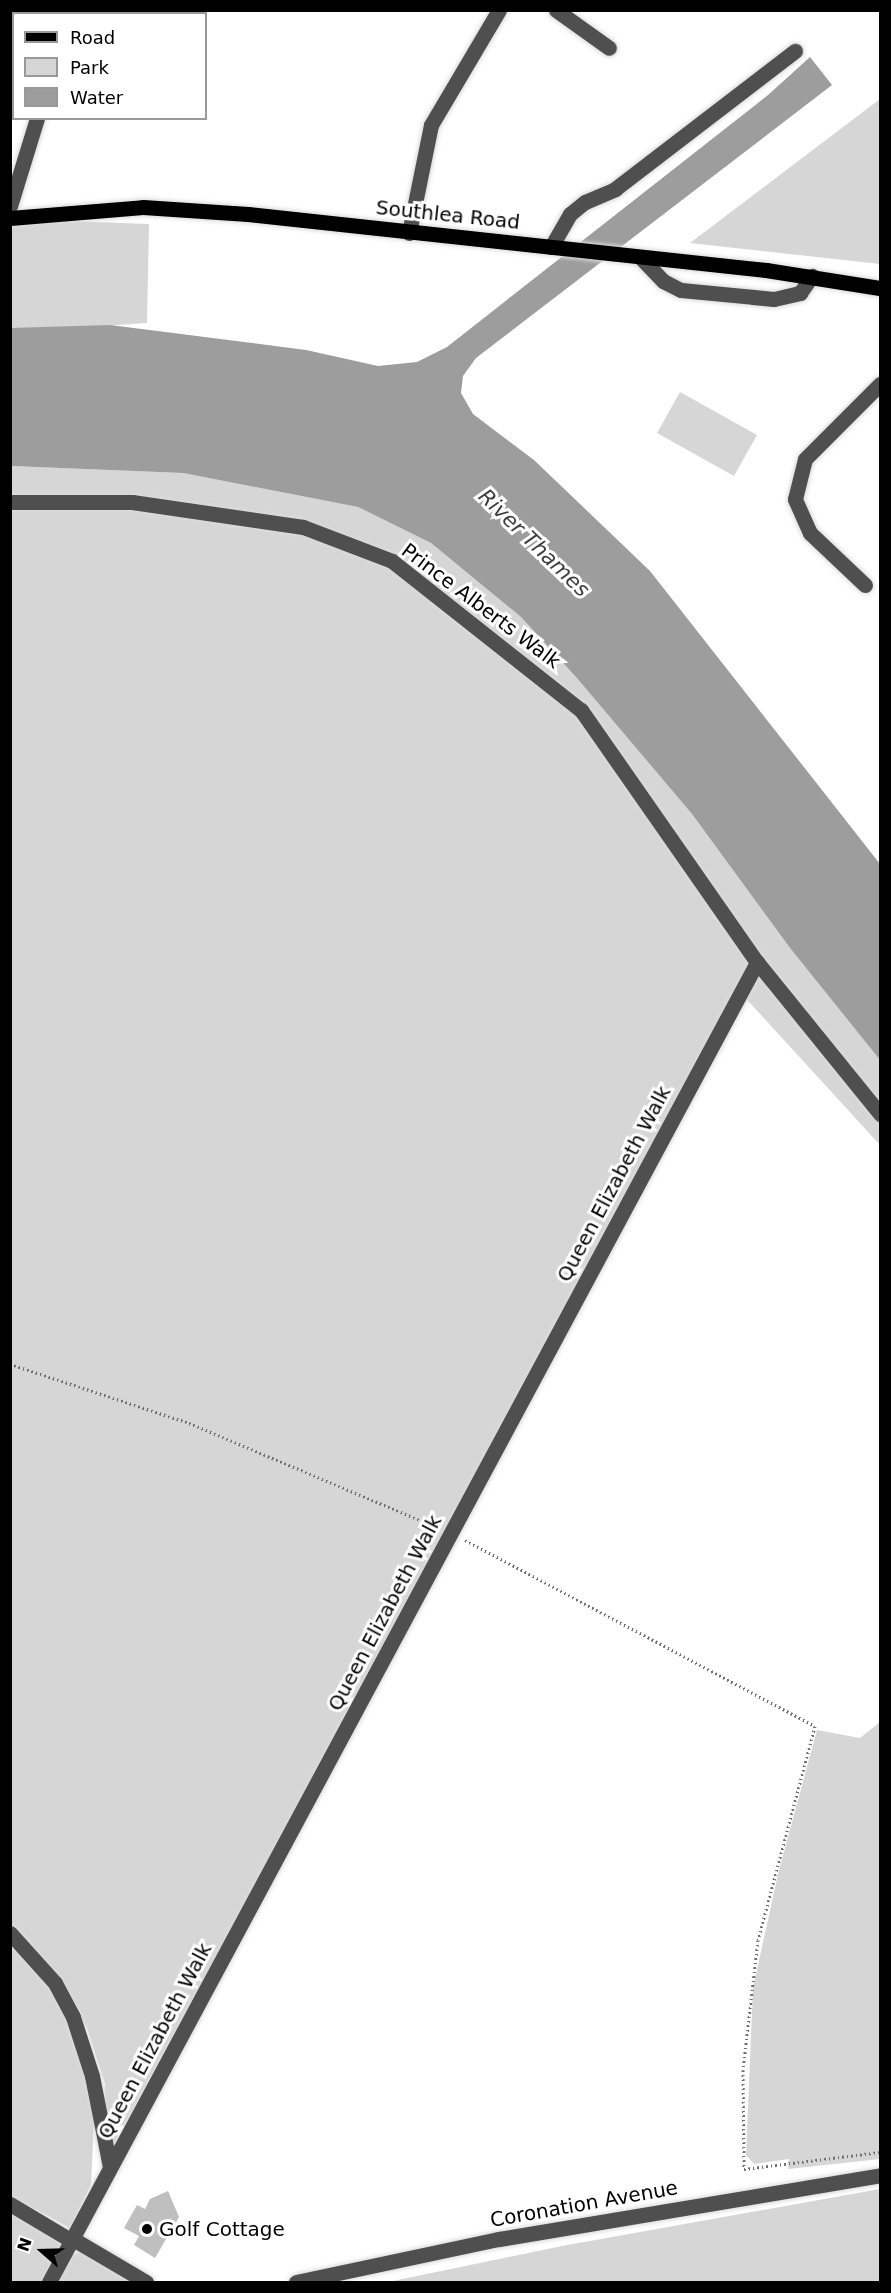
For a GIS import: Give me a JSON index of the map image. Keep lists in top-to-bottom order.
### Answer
{
  "streets": {
    "main road": ["Southlea Road"],
    "street": ["Prince Alberts Walk", "Queen Elizabeth Walk", "Coronation Avenue"]
  },
  "crossings": [
    ["Prince Alberts Walk", "Queen Elizabeth Walk"]
  ],
  "water": ["River Thames"],
  "places": ["Golf Cottage"],
  "legend": ["Road", "Park", "Water"],
  "north": "left"
}
